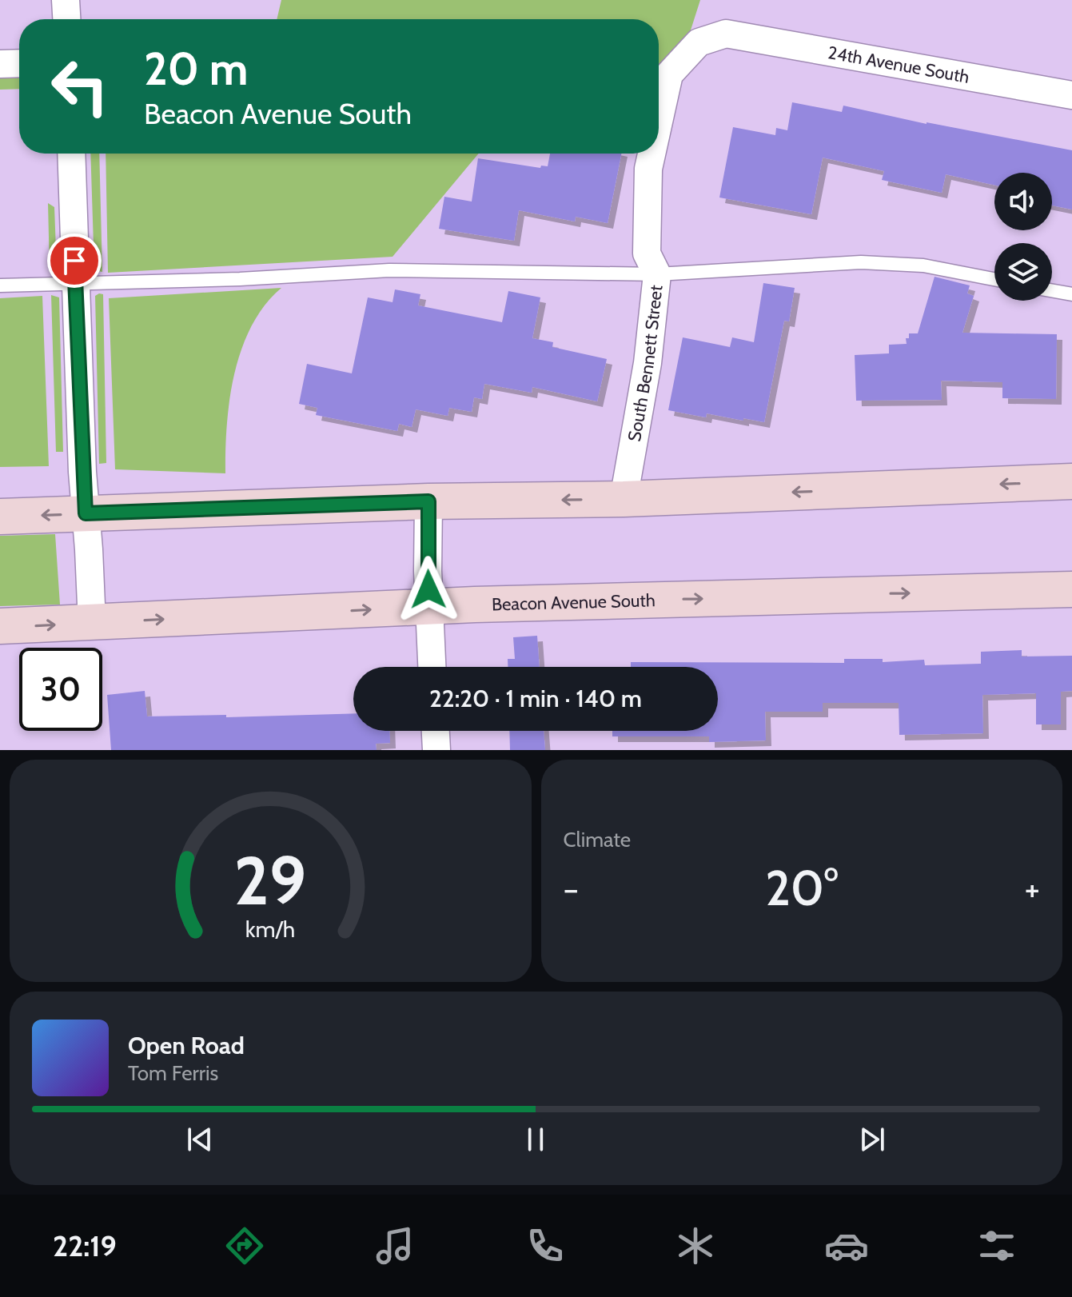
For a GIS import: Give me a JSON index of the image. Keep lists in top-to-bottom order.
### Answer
{
  "streets": {
    "main road": ["Beacon Avenue South"],
    "street": ["24th Avenue South", "South Bennett Street"]
  },
  "crossings": [
    ["24th Avenue South", "South Bennett Street"]
  ],
  "page": {
    "turn": ["20 m", "Beacon Avenue South"],
    "limit": "30",
    "trip": "22:20 · 1 min · 140 m",
    "tile": "Climate",
    "heat": ["−", "20°", "+"],
    "song": ["Open Road", "Tom Ferris"],
    "tabs": "22:19",
    "gauge": ["29", "km/h"]
  }
}
